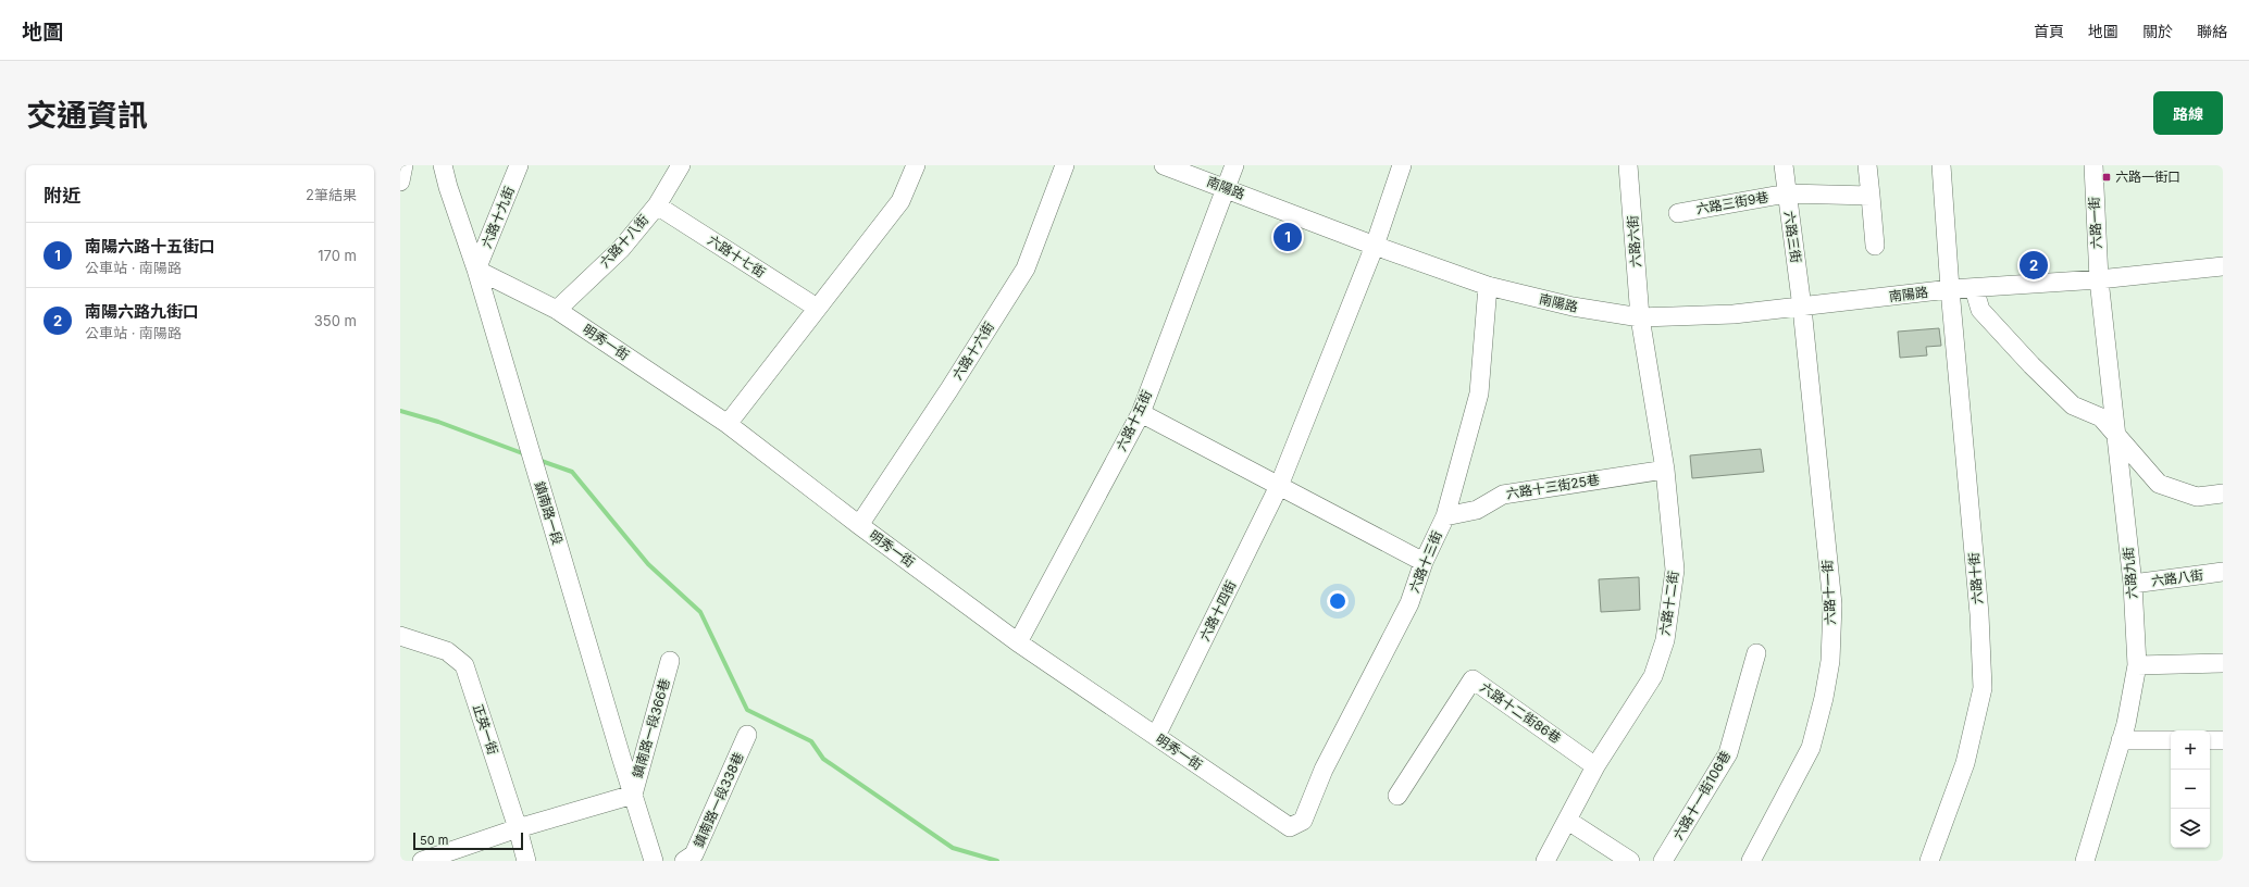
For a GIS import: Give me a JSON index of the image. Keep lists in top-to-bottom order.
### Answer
{
  "streets": {
    "street": [
      "南陽路",
      "六路三街9巷",
      "六路十九街",
      "六路一街",
      "六路三街",
      "六路十八街",
      "六路六街",
      "六路十七街",
      "明秀一街",
      "六路十六街",
      "六路十五街",
      "六路十三街25巷",
      "鎮南路一段",
      "六路十三街",
      "六路九街",
      "六路十街",
      "六路八街",
      "六路十一街",
      "六路十二街",
      "六路十四街",
      "六路十二街86巷",
      "鎮南路一段366巷",
      "正英一街",
      "六路十一街106巷",
      "鎮南路一段338巷"
    ]
  },
  "crossings": [
    ["南陽路", "六路一街"],
    ["南陽路", "六路三街"],
    ["南陽路", "六路六街"],
    ["南陽路", "六路十五街"],
    ["南陽路", "六路十三街"],
    ["南陽路", "六路九街"],
    ["南陽路", "六路十街"],
    ["南陽路", "六路十一街"],
    ["南陽路", "六路十二街"],
    ["南陽路", "六路十四街"],
    ["六路三街9巷", "六路三街"],
    ["六路十九街", "明秀一街"],
    ["六路十九街", "鎮南路一段"],
    ["六路一街", "六路九街"],
    ["六路三街", "六路十一街"],
    ["六路十八街", "六路十七街"],
    ["六路十八街", "明秀一街"],
    ["六路六街", "六路十二街"],
    ["明秀一街", "六路十六街"],
    ["明秀一街", "六路十五街"],
    ["明秀一街", "鎮南路一段"],
    ["明秀一街", "六路十三街"],
    ["明秀一街", "六路十四街"],
    ["六路十三街25巷", "六路十三街"],
    ["六路十三街25巷", "六路十二街"],
    ["鎮南路一段", "鎮南路一段366巷"],
    ["六路九街", "六路八街"],
    ["六路十二街", "六路十二街86巷"]
  ],
  "places": {
    "transit": ["六路一街口"]
  },
  "scale_bar": "50 m",
  "page": {
    "header": "地圖",
    "nav": [
      "首頁",
      "地圖",
      "關於",
      "聯絡"
    ],
    "title": "交通資訊",
    "buttons": "路線",
    "heading": ["附近", "2筆結果"],
    "pins": ["1", "2"],
    "list": [
      {
        "mark": "1",
        "name": "南陽六路十五街口",
        "note": "公車站 · 南陽路",
        "value": "170 m"
      },
      {
        "mark": "2",
        "name": "南陽六路九街口",
        "note": "公車站 · 南陽路",
        "value": "350 m"
      }
    ],
    "map_buttons": ["+", "−"],
    "scale": "50 m"
  }
}
